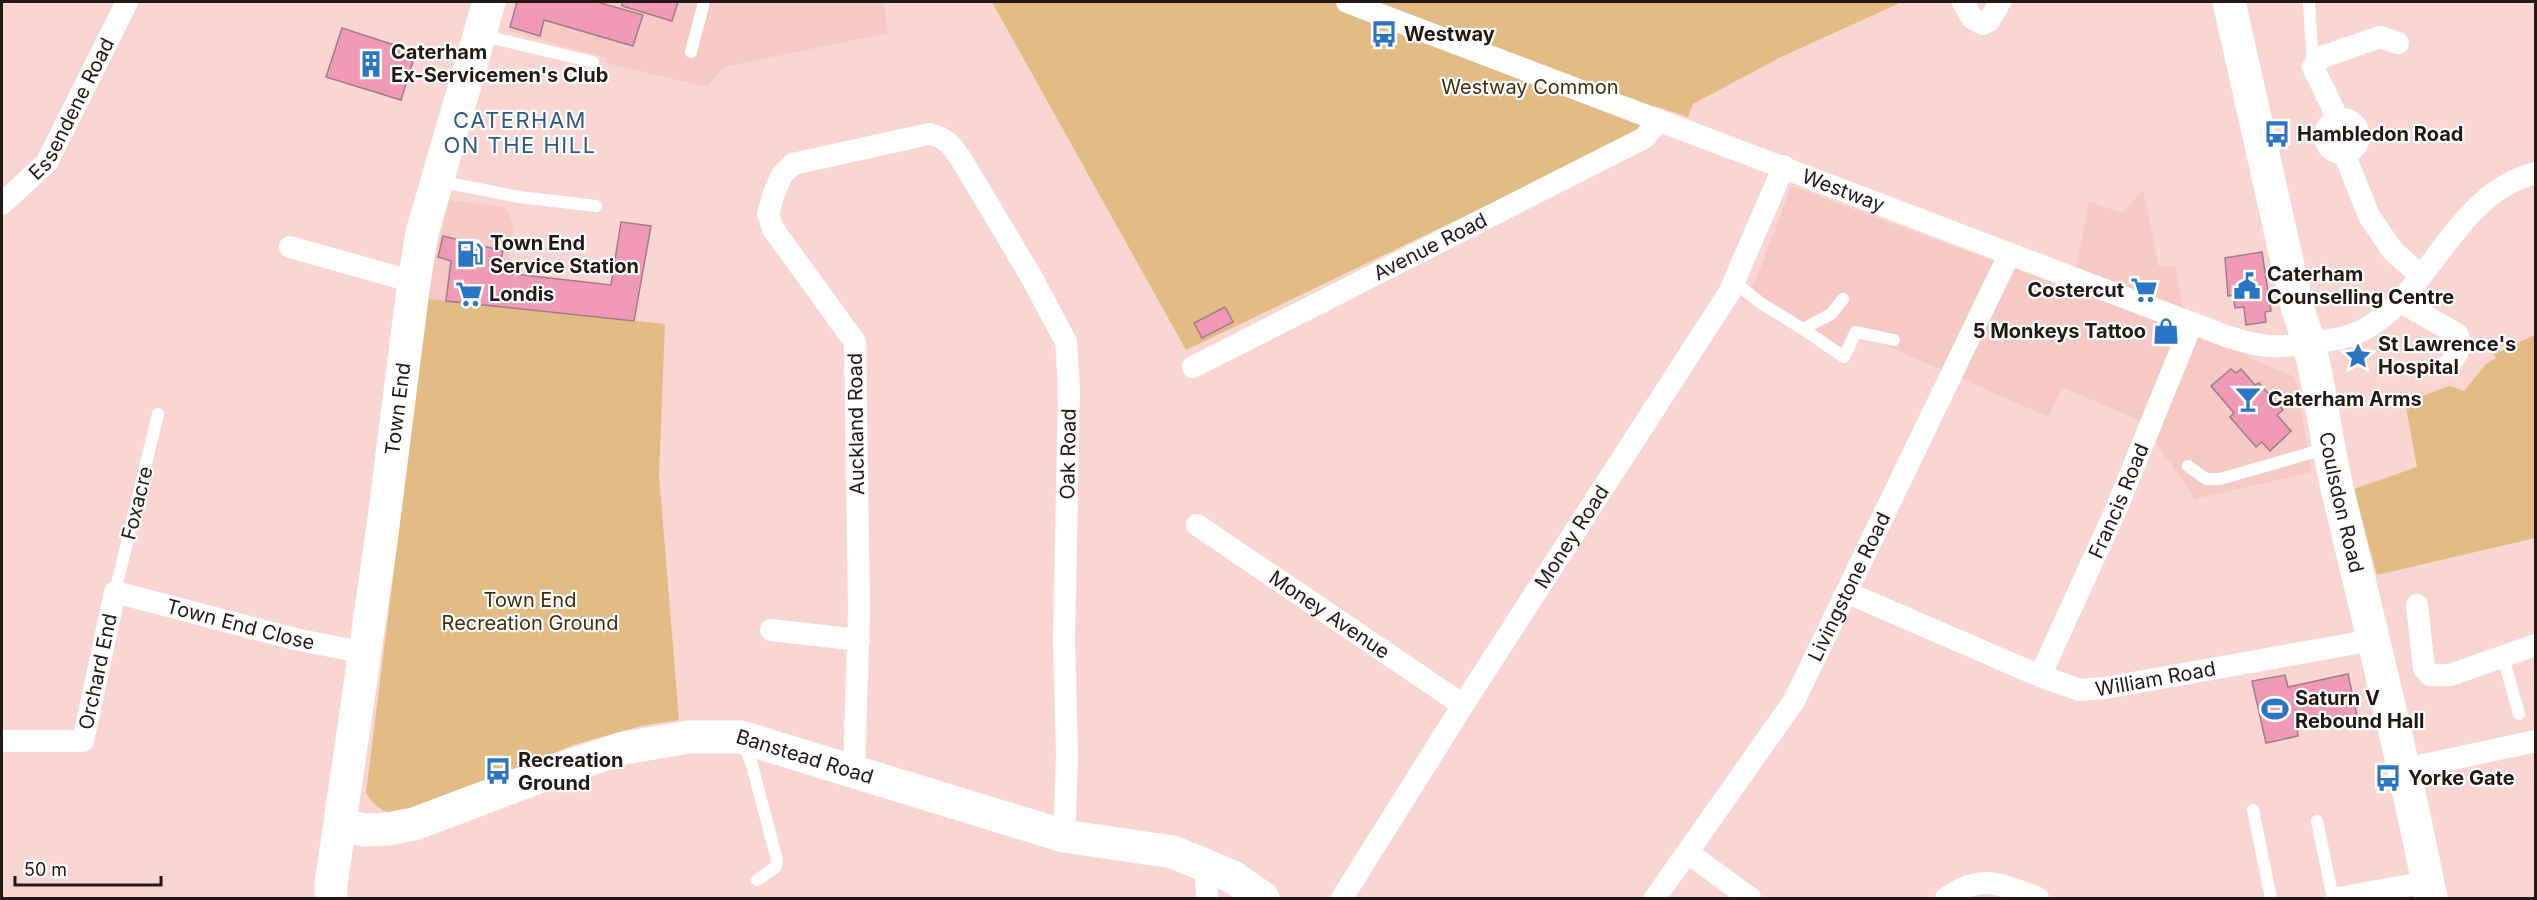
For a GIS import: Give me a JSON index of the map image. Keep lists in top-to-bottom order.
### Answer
{
  "streets": {
    "main road": ["Town End", "Coulsdon Road", "Banstead Road"],
    "street": [
      "Essendene Road",
      "Westway",
      "Avenue Road",
      "Auckland Road",
      "Oak Road",
      "Francis Road",
      "Money Road",
      "Livingstone Road",
      "Money Avenue",
      "Town End Close",
      "Orchard End",
      "William Road"
    ],
    "lane": ["Foxacre"]
  },
  "crossings": [
    ["Westway", "Avenue Road"],
    ["Westway", "Francis Road"],
    ["Westway", "Coulsdon Road"],
    ["Westway", "Money Road"],
    ["Westway", "Livingstone Road"],
    ["Town End", "Town End Close"],
    ["Town End", "Banstead Road"],
    ["Auckland Road", "Oak Road"],
    ["Auckland Road", "Banstead Road"],
    ["Oak Road", "Banstead Road"],
    ["Francis Road", "William Road"],
    ["Coulsdon Road", "William Road"],
    ["Foxacre", "Town End Close"],
    ["Foxacre", "Orchard End"],
    ["Money Road", "Money Avenue"],
    ["Livingstone Road", "William Road"],
    ["Town End Close", "Orchard End"]
  ],
  "districts": ["CATERHAM ON THE HILL"],
  "parks": ["Westway Common", "Town End Recreation Ground"],
  "places": {
    "bus stop": [
      "Westway",
      "Hambledon Road",
      "Recreation Ground",
      "Yorke Gate"
    ],
    "building": ["Caterham Ex-Servicemen's Club"],
    "fuel station": ["Town End Service Station"],
    "public building": ["Caterham Counselling Centre"],
    "supermarket": ["Costercut", "Londis"],
    "shop": ["5 Monkeys Tattoo"],
    "place": ["St Lawrence's Hospital"],
    "bar": ["Caterham Arms"],
    "sports": ["Saturn V Rebound Hall"]
  },
  "scale_bar": "50 m"
}
